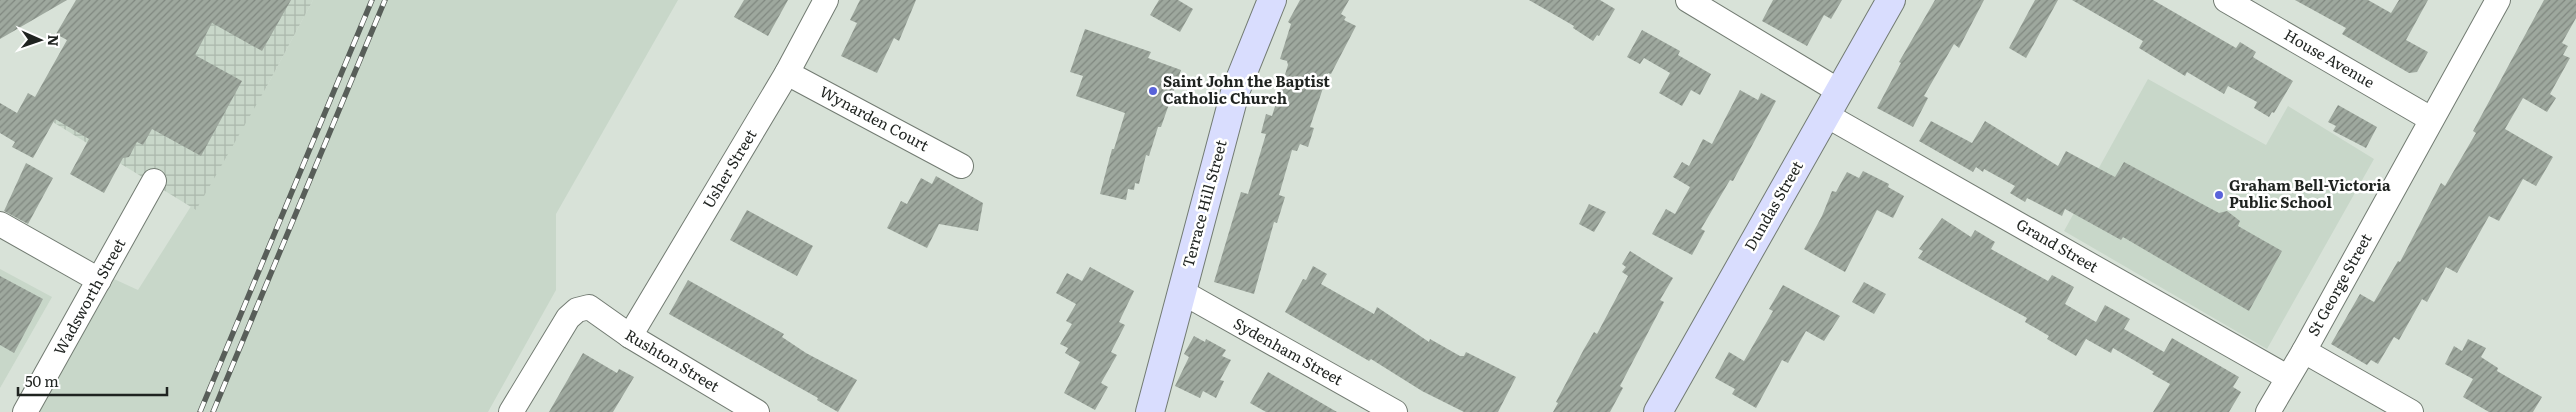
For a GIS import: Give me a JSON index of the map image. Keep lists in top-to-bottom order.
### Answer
{
  "streets": {
    "street": [
      "House Avenue",
      "Wynarden Court",
      "Usher Street",
      "Terrace Hill Street",
      "Dundas Street",
      "Grand Street",
      "St George Street",
      "Wadsworth Street",
      "Sydenham Street",
      "Rushton Street"
    ]
  },
  "crossings": [
    ["House Avenue", "St George Street"],
    ["Wynarden Court", "Usher Street"],
    ["Usher Street", "Rushton Street"],
    ["Terrace Hill Street", "Sydenham Street"],
    ["Dundas Street", "Grand Street"],
    ["Grand Street", "St George Street"]
  ],
  "places": ["Saint John the Baptist Catholic Church", "Graham Bell-Victoria Public School"],
  "scale_bar": "50 m",
  "north": "right"
}
